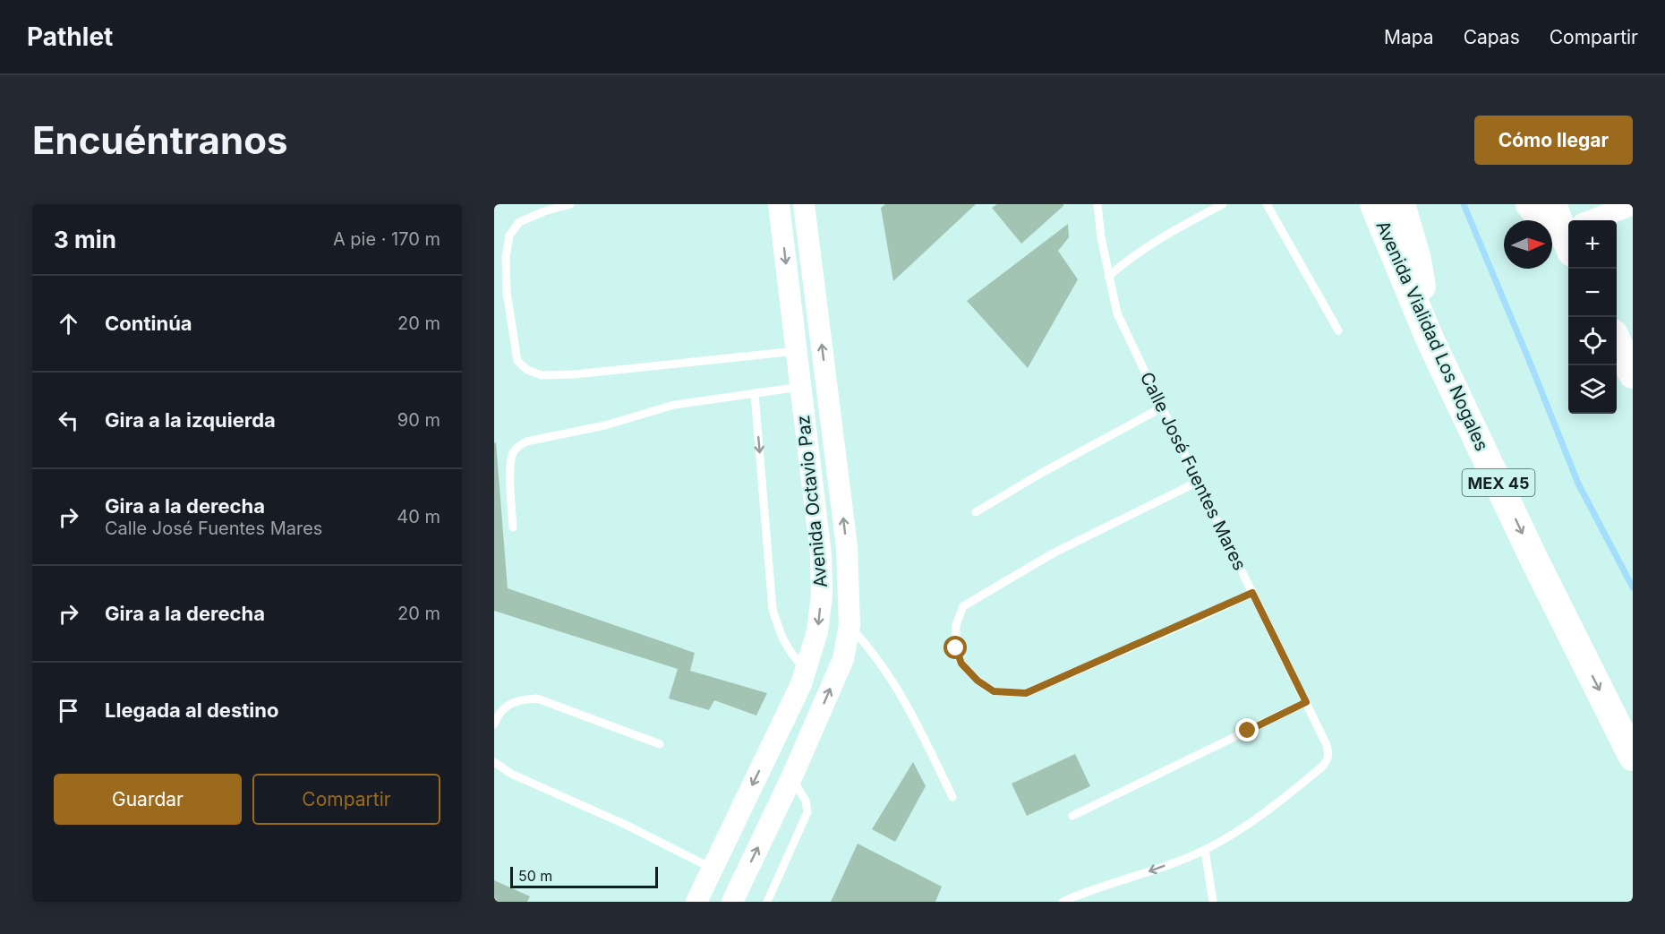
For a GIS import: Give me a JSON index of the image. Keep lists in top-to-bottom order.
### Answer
{
  "streets": {
    "highway": ["Avenida Vialidad Los Nogales", "MEX 45"],
    "street": ["Avenida Octavio Paz"],
    "lane": ["Calle José Fuentes Mares"]
  },
  "one_way": ["Avenida Vialidad Los Nogales"],
  "scale_bar": "50 m",
  "north": "right",
  "page": {
    "header": "Pathlet",
    "nav": ["Mapa", "Capas", "Compartir"],
    "buttons": [
      "Cómo llegar",
      ["Guardar", "Compartir"]
    ],
    "title": "Encuéntranos",
    "heading": ["3 min", "A pie · 170 m"],
    "map_buttons": ["+", "−"],
    "list": [
      ["Continúa", "20 m"],
      ["Gira a la izquierda", "90 m"],
      ["Gira a la derecha", "Calle José Fuentes Mares", "40 m"],
      ["Gira a la derecha", "20 m"],
      "Llegada al destino"
    ],
    "scale": "50 m"
  }
}
